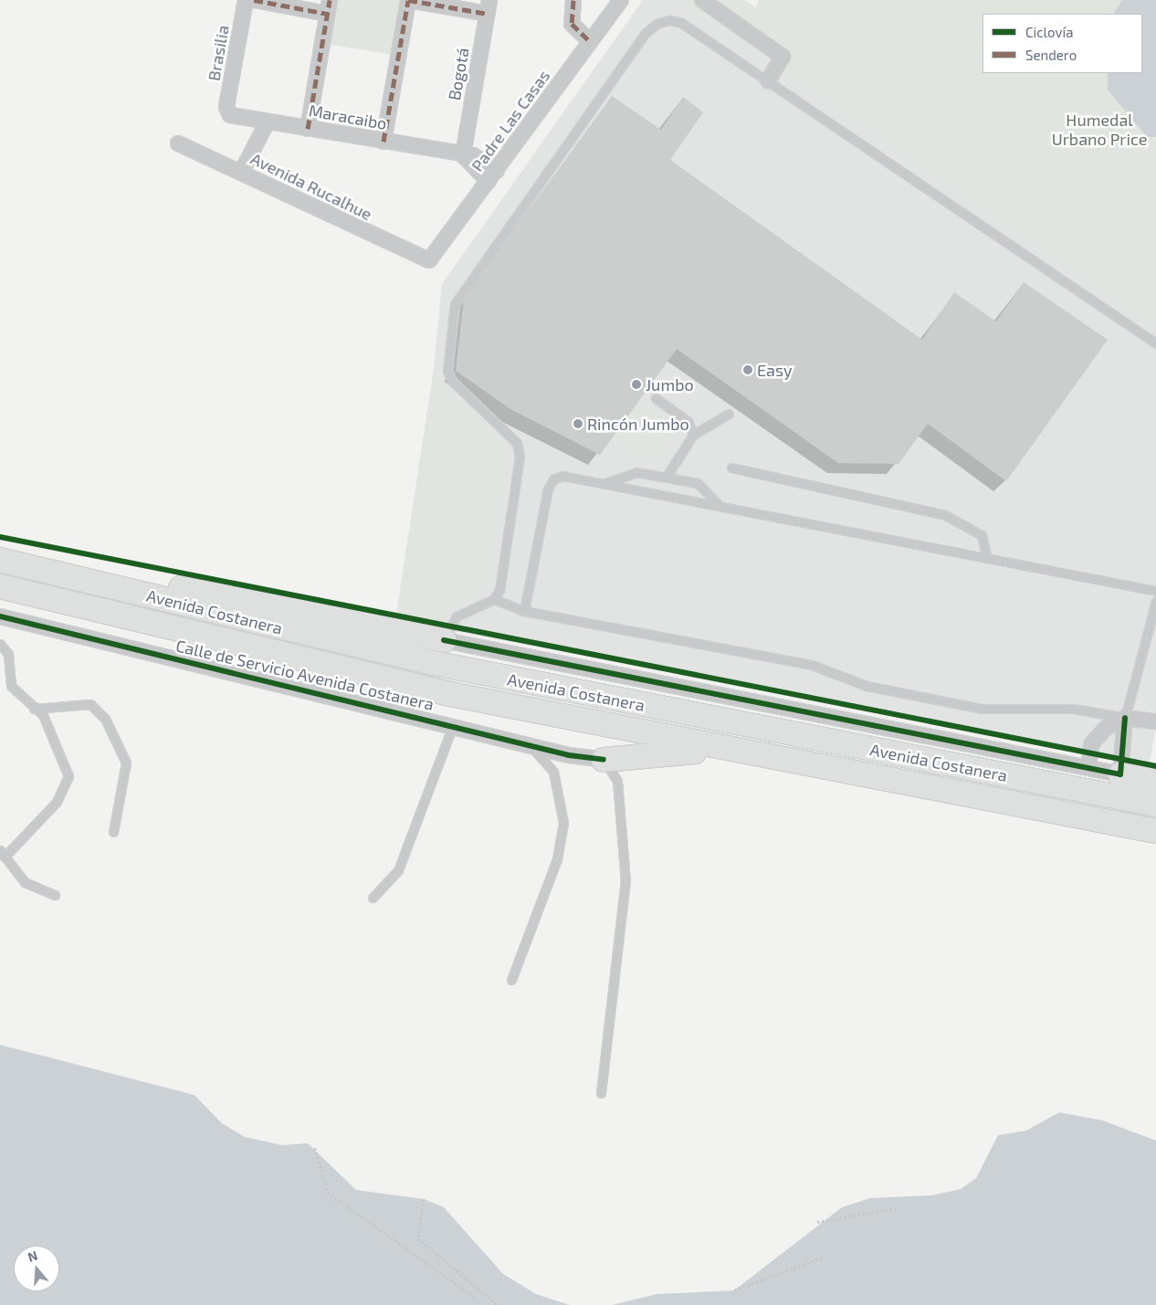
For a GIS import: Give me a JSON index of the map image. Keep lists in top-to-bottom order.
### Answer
{
  "streets": {
    "main road": ["Avenida Costanera"],
    "street": [
      "Brasilia",
      "Bogotá",
      "Maracaibo",
      "Padre Las Casas",
      "Avenida Rucalhue",
      "Calle de Servicio Avenida Costanera"
    ]
  },
  "crossings": [
    ["Brasilia", "Maracaibo"],
    ["Bogotá", "Maracaibo"],
    ["Padre Las Casas", "Avenida Rucalhue"]
  ],
  "parks": ["Humedal Urbano Price"],
  "places": ["Easy", "Jumbo", "Rincón Jumbo"],
  "legend": ["Ciclovía", "Sendero"],
  "north": "top"
}
